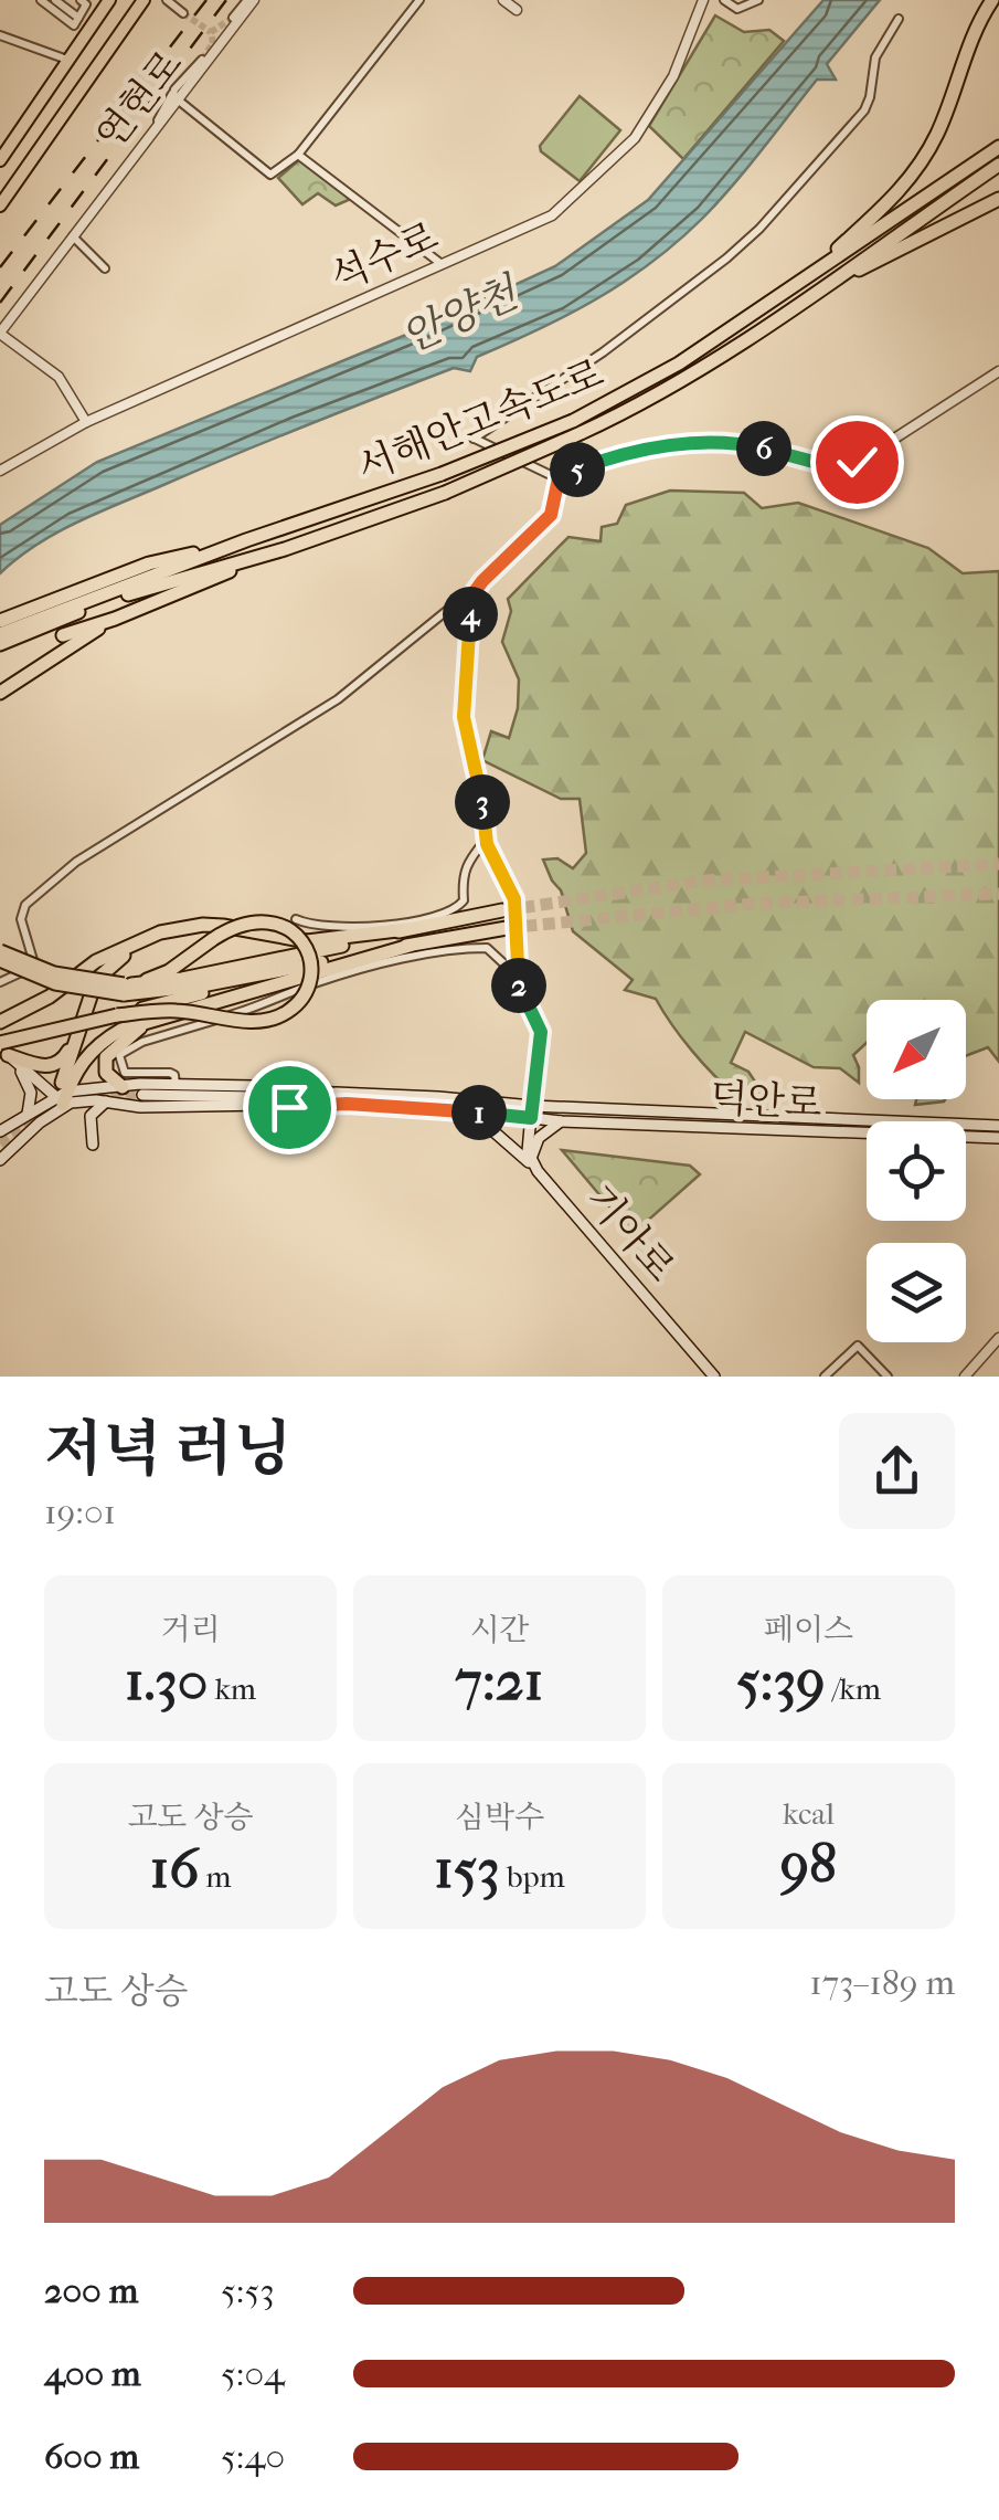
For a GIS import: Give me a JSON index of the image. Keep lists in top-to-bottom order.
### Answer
{
  "streets": {
    "highway": ["서해안고속도로"],
    "main road": ["덕안로", "기아로"],
    "street": ["연현로", "석수로"]
  },
  "crossings": [
    ["덕안로", "기아로"]
  ],
  "water": ["안양천"],
  "north": "bottom left",
  "page": {
    "pins": [
      "6",
      "5",
      "4",
      "3",
      "2",
      "1"
    ],
    "heading": ["저녁 러닝", "19:01"],
    "stats": [
      ["거리", "1.30 km"],
      ["시간", "7:21"],
      ["페이스", "5:39 /km"],
      ["고도 상승", "16 m"],
      ["심박수", "153 bpm"],
      ["kcal", "98"]
    ],
    "chart": ["고도 상승", "173–189 m"],
    "list": [
      {
        "name": "200 m",
        "note": "5:53"
      },
      {
        "name": "400 m",
        "note": "5:04"
      },
      {
        "name": "600 m",
        "note": "5:40"
      }
    ]
  }
}
